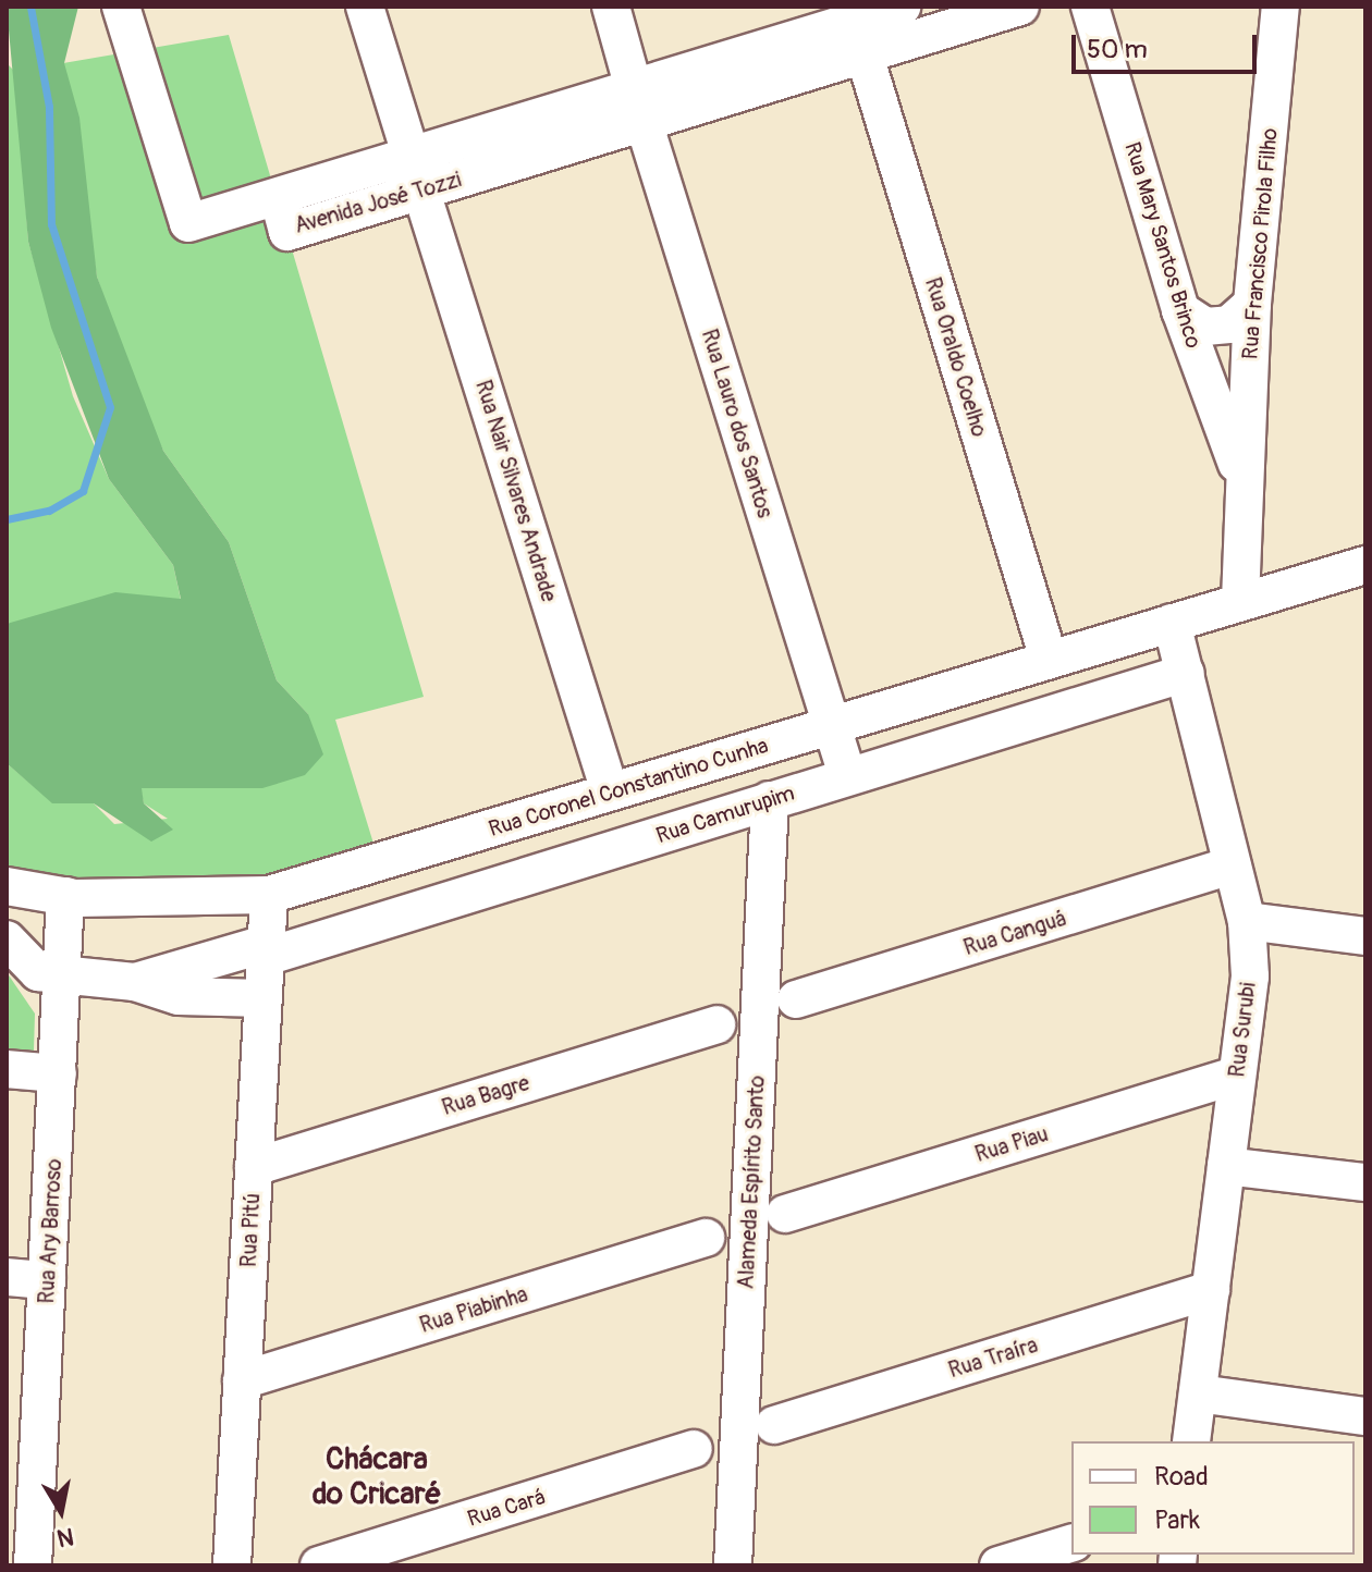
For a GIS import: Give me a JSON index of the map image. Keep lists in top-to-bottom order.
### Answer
{
  "streets": {
    "street": [
      "Avenida José Tozzi",
      "Rua Francisco Pirola Filho",
      "Rua Mary Santos Brinco",
      "Rua Oraldo Coelho",
      "Rua Lauro dos Santos",
      "Rua Nair Silvares Andrade",
      "Rua Coronel Constantino Cunha",
      "Rua Camurupim",
      "Rua Canguá",
      "Rua Surubi",
      "Rua Bagre",
      "Rua Piau",
      "Alameda Espírito Santo",
      "Rua Pitú",
      "Rua Ary Barroso",
      "Rua Piabinha",
      "Rua Traíra",
      "Rua Cará"
    ]
  },
  "crossings": [
    ["Avenida José Tozzi", "Rua Oraldo Coelho"],
    ["Avenida José Tozzi", "Rua Lauro dos Santos"],
    ["Avenida José Tozzi", "Rua Nair Silvares Andrade"],
    ["Rua Francisco Pirola Filho", "Rua Mary Santos Brinco"],
    ["Rua Oraldo Coelho", "Rua Coronel Constantino Cunha"],
    ["Rua Lauro dos Santos", "Rua Coronel Constantino Cunha"],
    ["Rua Lauro dos Santos", "Rua Camurupim"],
    ["Rua Nair Silvares Andrade", "Rua Coronel Constantino Cunha"],
    ["Rua Coronel Constantino Cunha", "Rua Surubi"],
    ["Rua Coronel Constantino Cunha", "Rua Pitú"],
    ["Rua Coronel Constantino Cunha", "Rua Ary Barroso"],
    ["Rua Camurupim", "Rua Surubi"],
    ["Rua Camurupim", "Alameda Espírito Santo"],
    ["Rua Camurupim", "Rua Pitú"],
    ["Rua Canguá", "Rua Surubi"],
    ["Rua Surubi", "Rua Piau"],
    ["Rua Surubi", "Rua Traíra"],
    ["Rua Bagre", "Rua Pitú"],
    ["Rua Pitú", "Rua Piabinha"]
  ],
  "districts": ["Chácara do Cricaré"],
  "legend": ["Road", "Park"],
  "scale_bar": "50 m",
  "north": "bottom"
}
